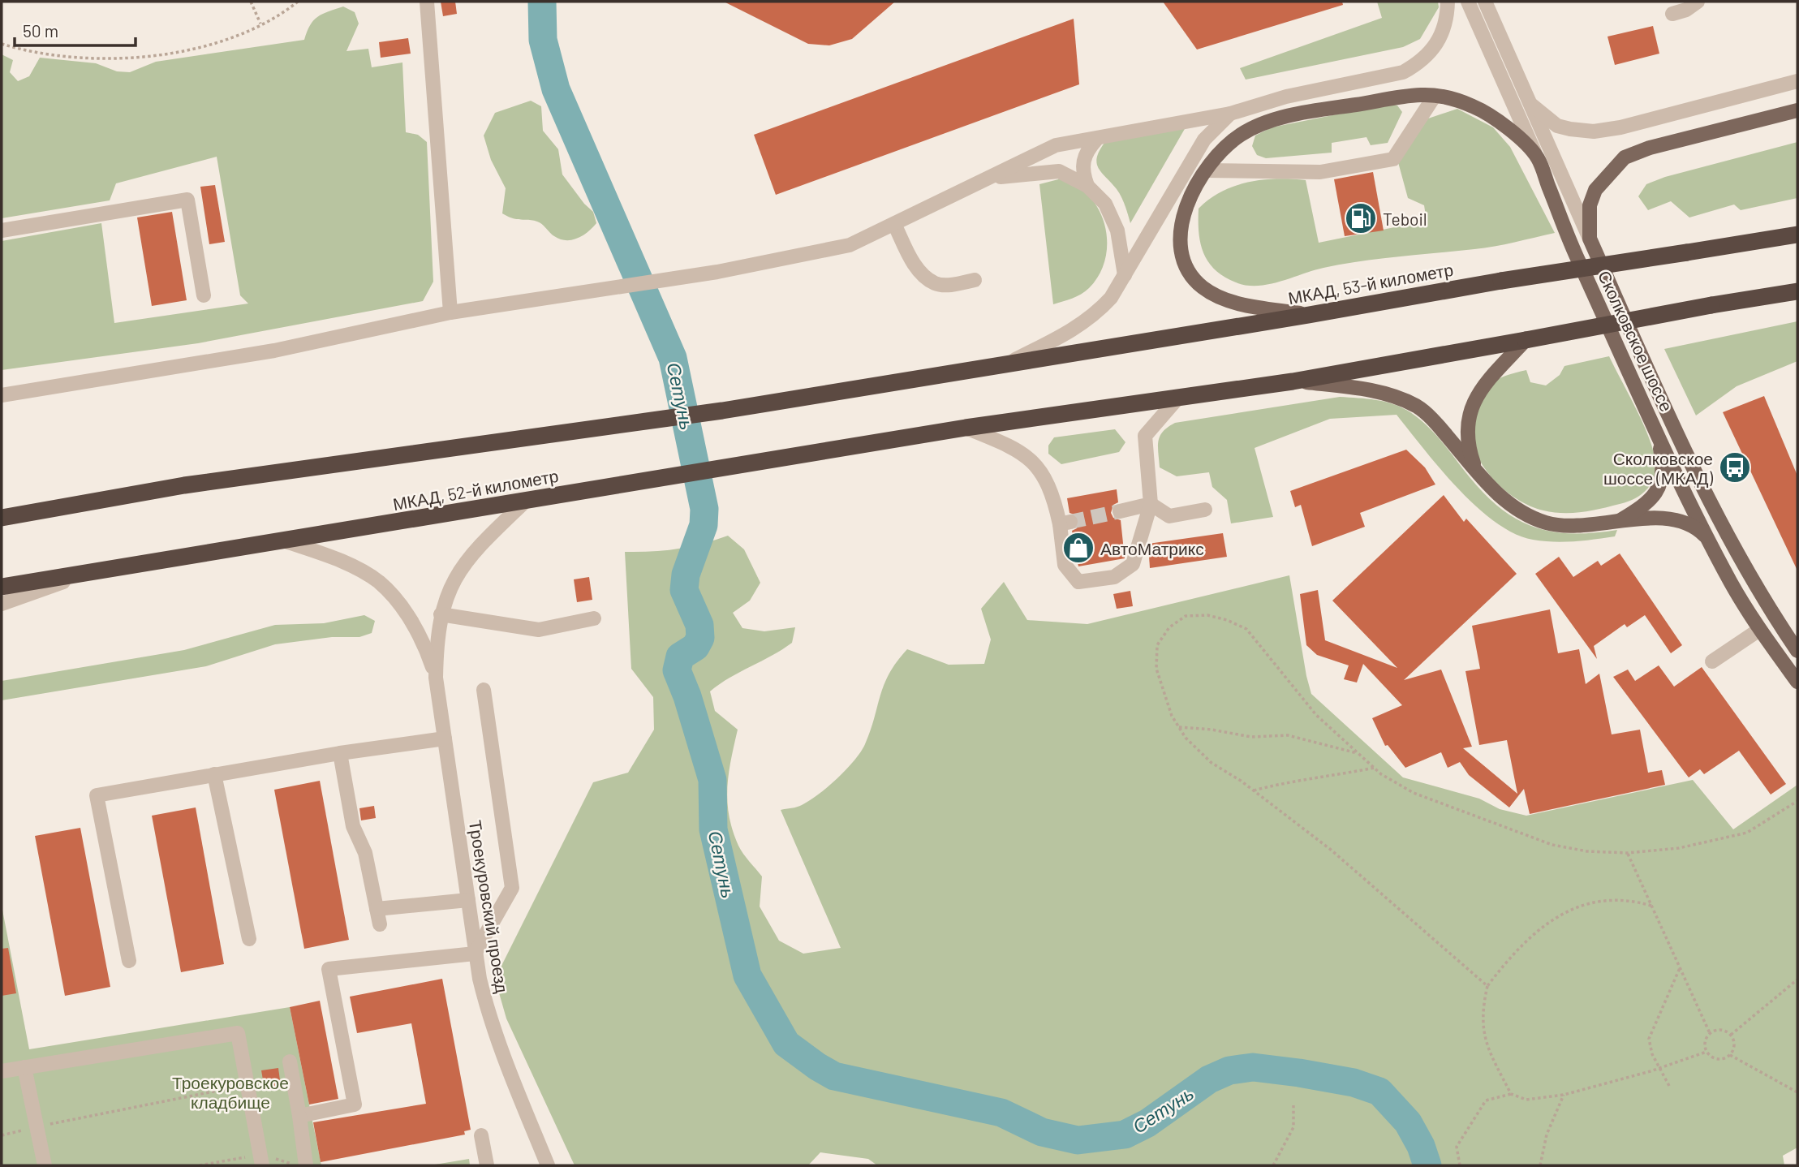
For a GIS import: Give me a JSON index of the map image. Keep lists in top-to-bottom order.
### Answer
{
  "streets": {
    "highway": ["МКАД, 53-й километр", "МКАД, 52-й километр"],
    "main road": ["Сколковское шоссе"],
    "street": ["Троекуровский проезд"]
  },
  "crossings": [
    ["МКАД, 52-й километр", "Троекуровский проезд"]
  ],
  "water": ["Сетунь"],
  "parks": ["Троекуровское кладбище"],
  "places": {
    "fuel station": ["Teboil"],
    "bus stop": ["Сколковское шоссе (МКАД)"],
    "shop": ["АвтоМатрикс"]
  },
  "scale_bar": "50 m"
}
